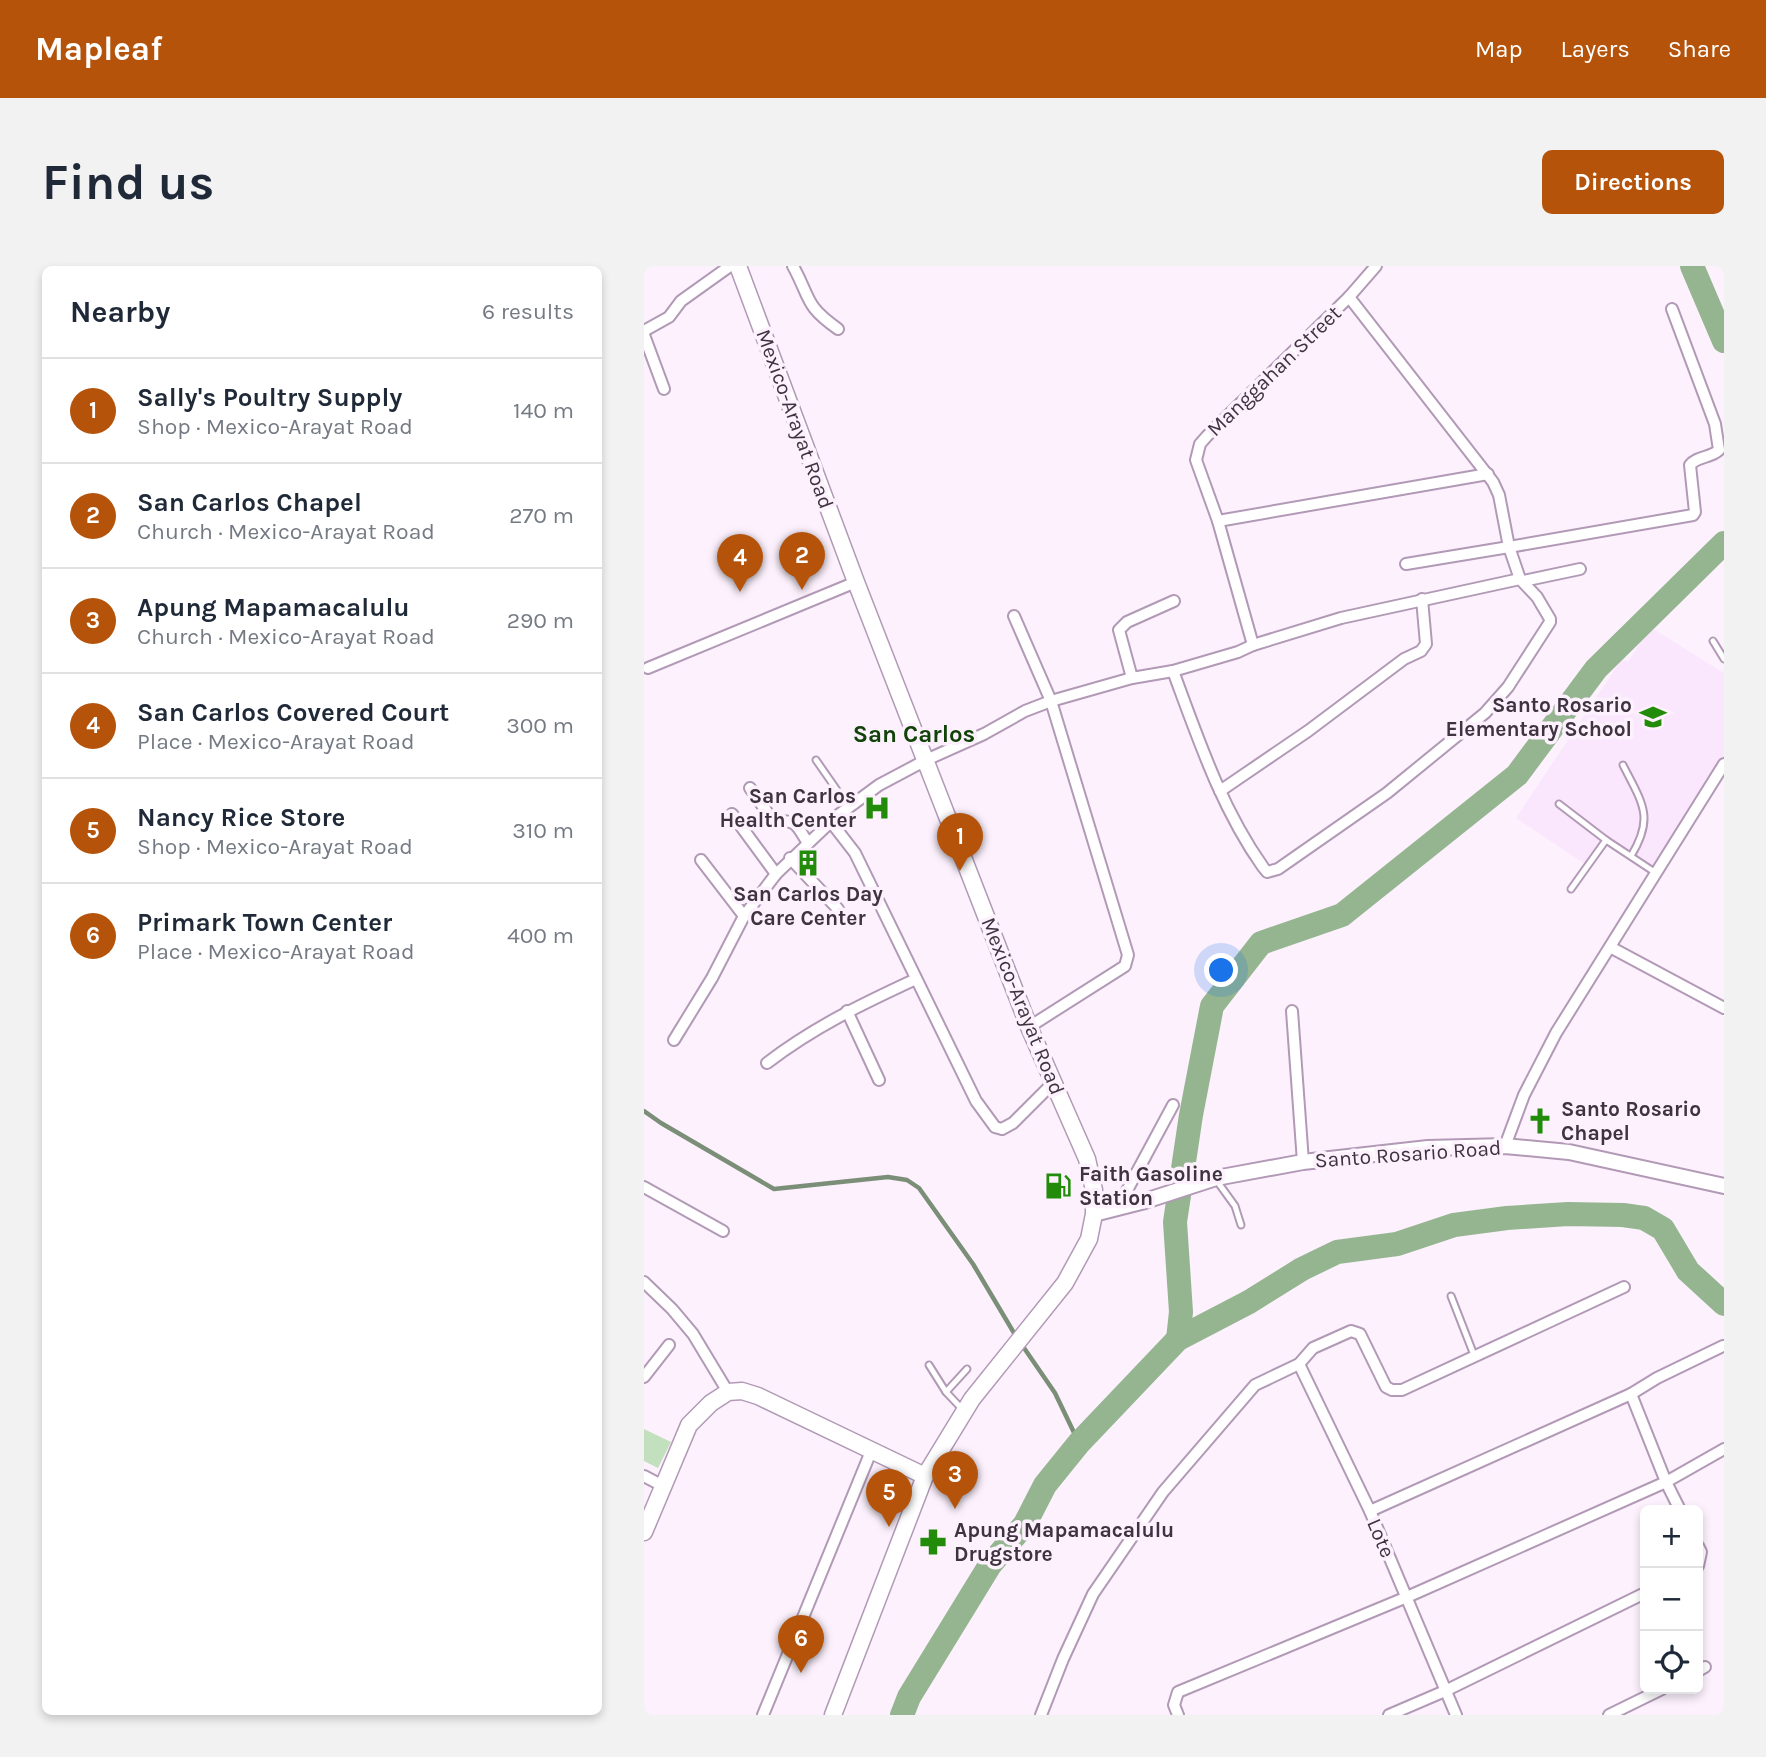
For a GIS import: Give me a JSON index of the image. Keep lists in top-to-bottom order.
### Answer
{
  "streets": {
    "main road": ["Mexico-Arayat Road"],
    "street": ["Manggahan Street", "Santo Rosario Road", "Lote"]
  },
  "crossings": [
    ["Mexico-Arayat Road", "Santo Rosario Road"]
  ],
  "districts": ["San Carlos"],
  "places": {
    "school or university": ["Santo Rosario Elementary School"],
    "hospital": ["San Carlos Health Center"],
    "building": ["San Carlos Day Care Center"],
    "church": ["Santo Rosario Chapel"],
    "fuel station": ["Faith Gasoline Station"],
    "pharmacy": ["Apung Mapamacalulu Drugstore"]
  },
  "page": {
    "header": "Mapleaf",
    "nav": ["Map", "Layers", "Share"],
    "buttons": "Directions",
    "title": "Find us",
    "heading": ["Nearby", "6 results"],
    "list": [
      {
        "mark": "1",
        "name": "Sally's Poultry Supply",
        "note": "Shop · Mexico-Arayat Road",
        "value": "140 m"
      },
      {
        "mark": "2",
        "name": "San Carlos Chapel",
        "note": "Church · Mexico-Arayat Road",
        "value": "270 m"
      },
      {
        "mark": "3",
        "name": "Apung Mapamacalulu",
        "note": "Church · Mexico-Arayat Road",
        "value": "290 m"
      },
      {
        "mark": "4",
        "name": "San Carlos Covered Court",
        "note": "Place · Mexico-Arayat Road",
        "value": "300 m"
      },
      {
        "mark": "5",
        "name": "Nancy Rice Store",
        "note": "Shop · Mexico-Arayat Road",
        "value": "310 m"
      },
      {
        "mark": "6",
        "name": "Primark Town Center",
        "note": "Place · Mexico-Arayat Road",
        "value": "400 m"
      }
    ],
    "pins": [
      "2",
      "4",
      "1",
      "3",
      "5",
      "6"
    ],
    "map_buttons": ["+", "−"]
  }
}
